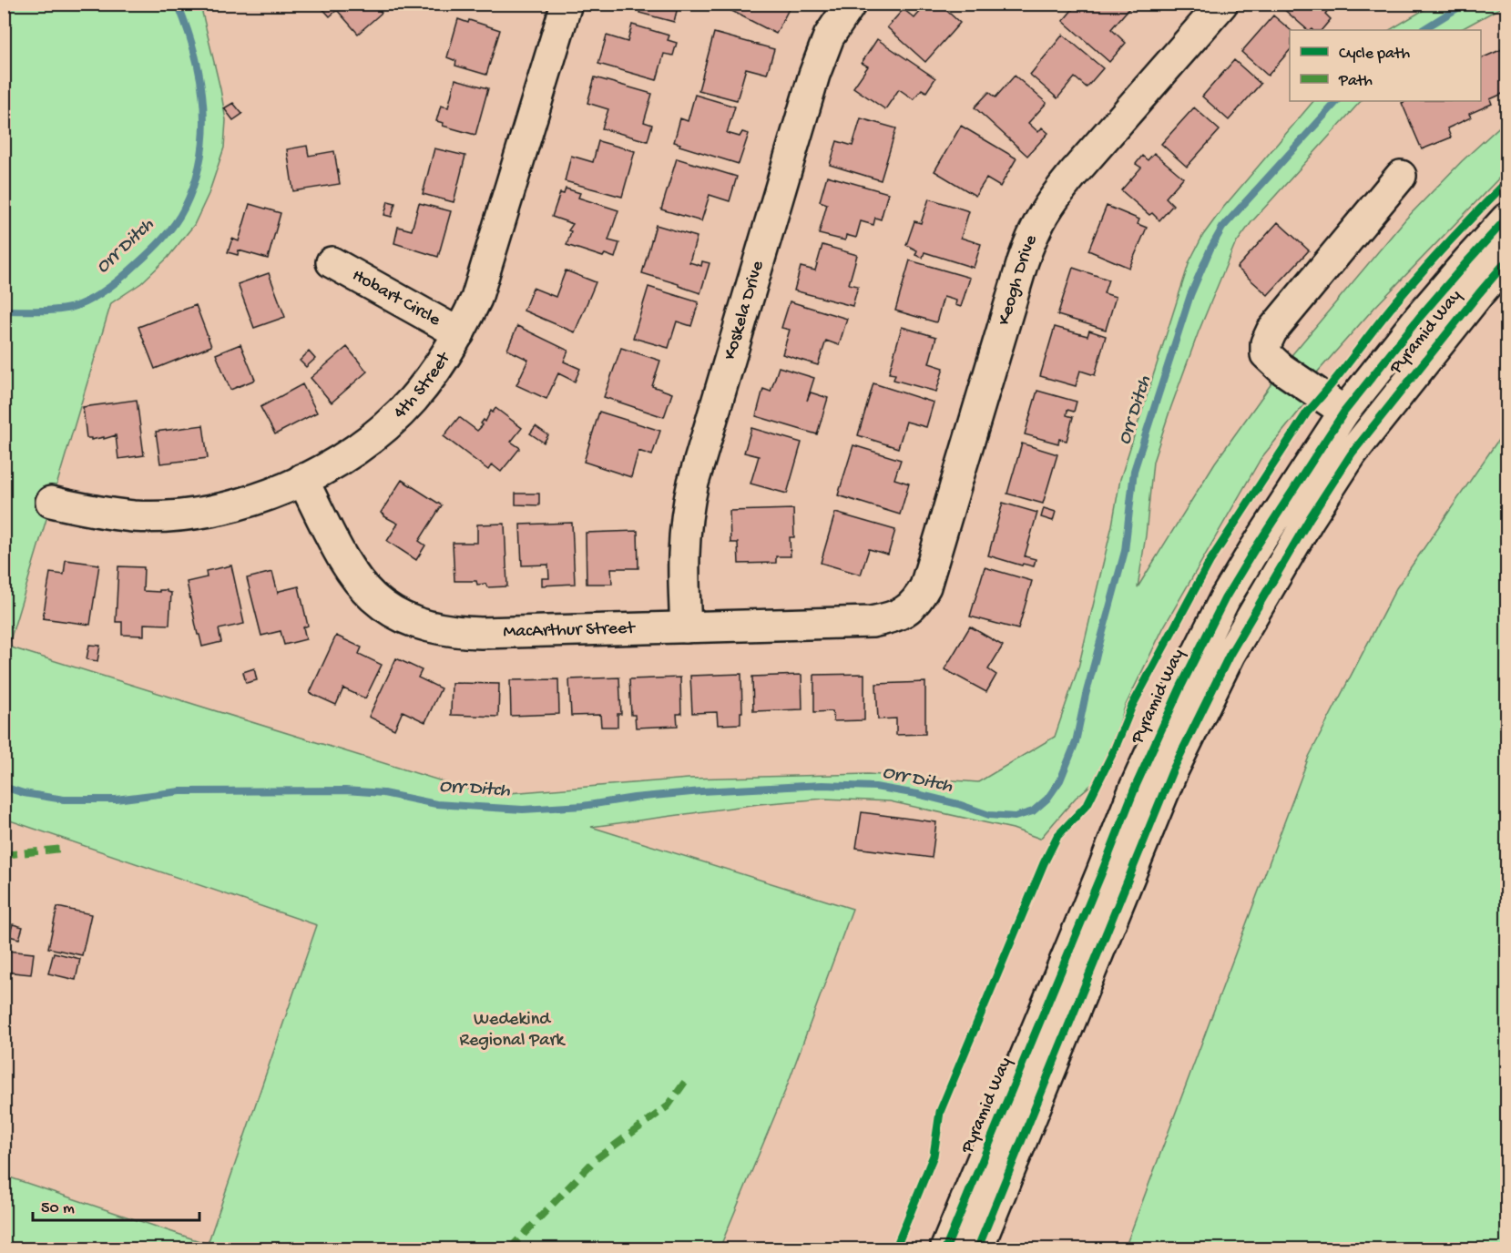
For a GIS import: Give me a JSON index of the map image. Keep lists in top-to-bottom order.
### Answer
{
  "streets": {
    "street": [
      "Keogh Drive",
      "Hobart Circle",
      "Koskela Drive",
      "Pyramid Way",
      "4th Street",
      "MacArthur Street"
    ]
  },
  "crossings": [
    ["Keogh Drive", "MacArthur Street"],
    ["Hobart Circle", "4th Street"],
    ["Koskela Drive", "MacArthur Street"],
    ["4th Street", "MacArthur Street"]
  ],
  "water": ["Orr Ditch"],
  "parks": ["Wedekind Regional Park"],
  "legend": ["Cycle path", "Path"],
  "scale_bar": "50 m"
}
